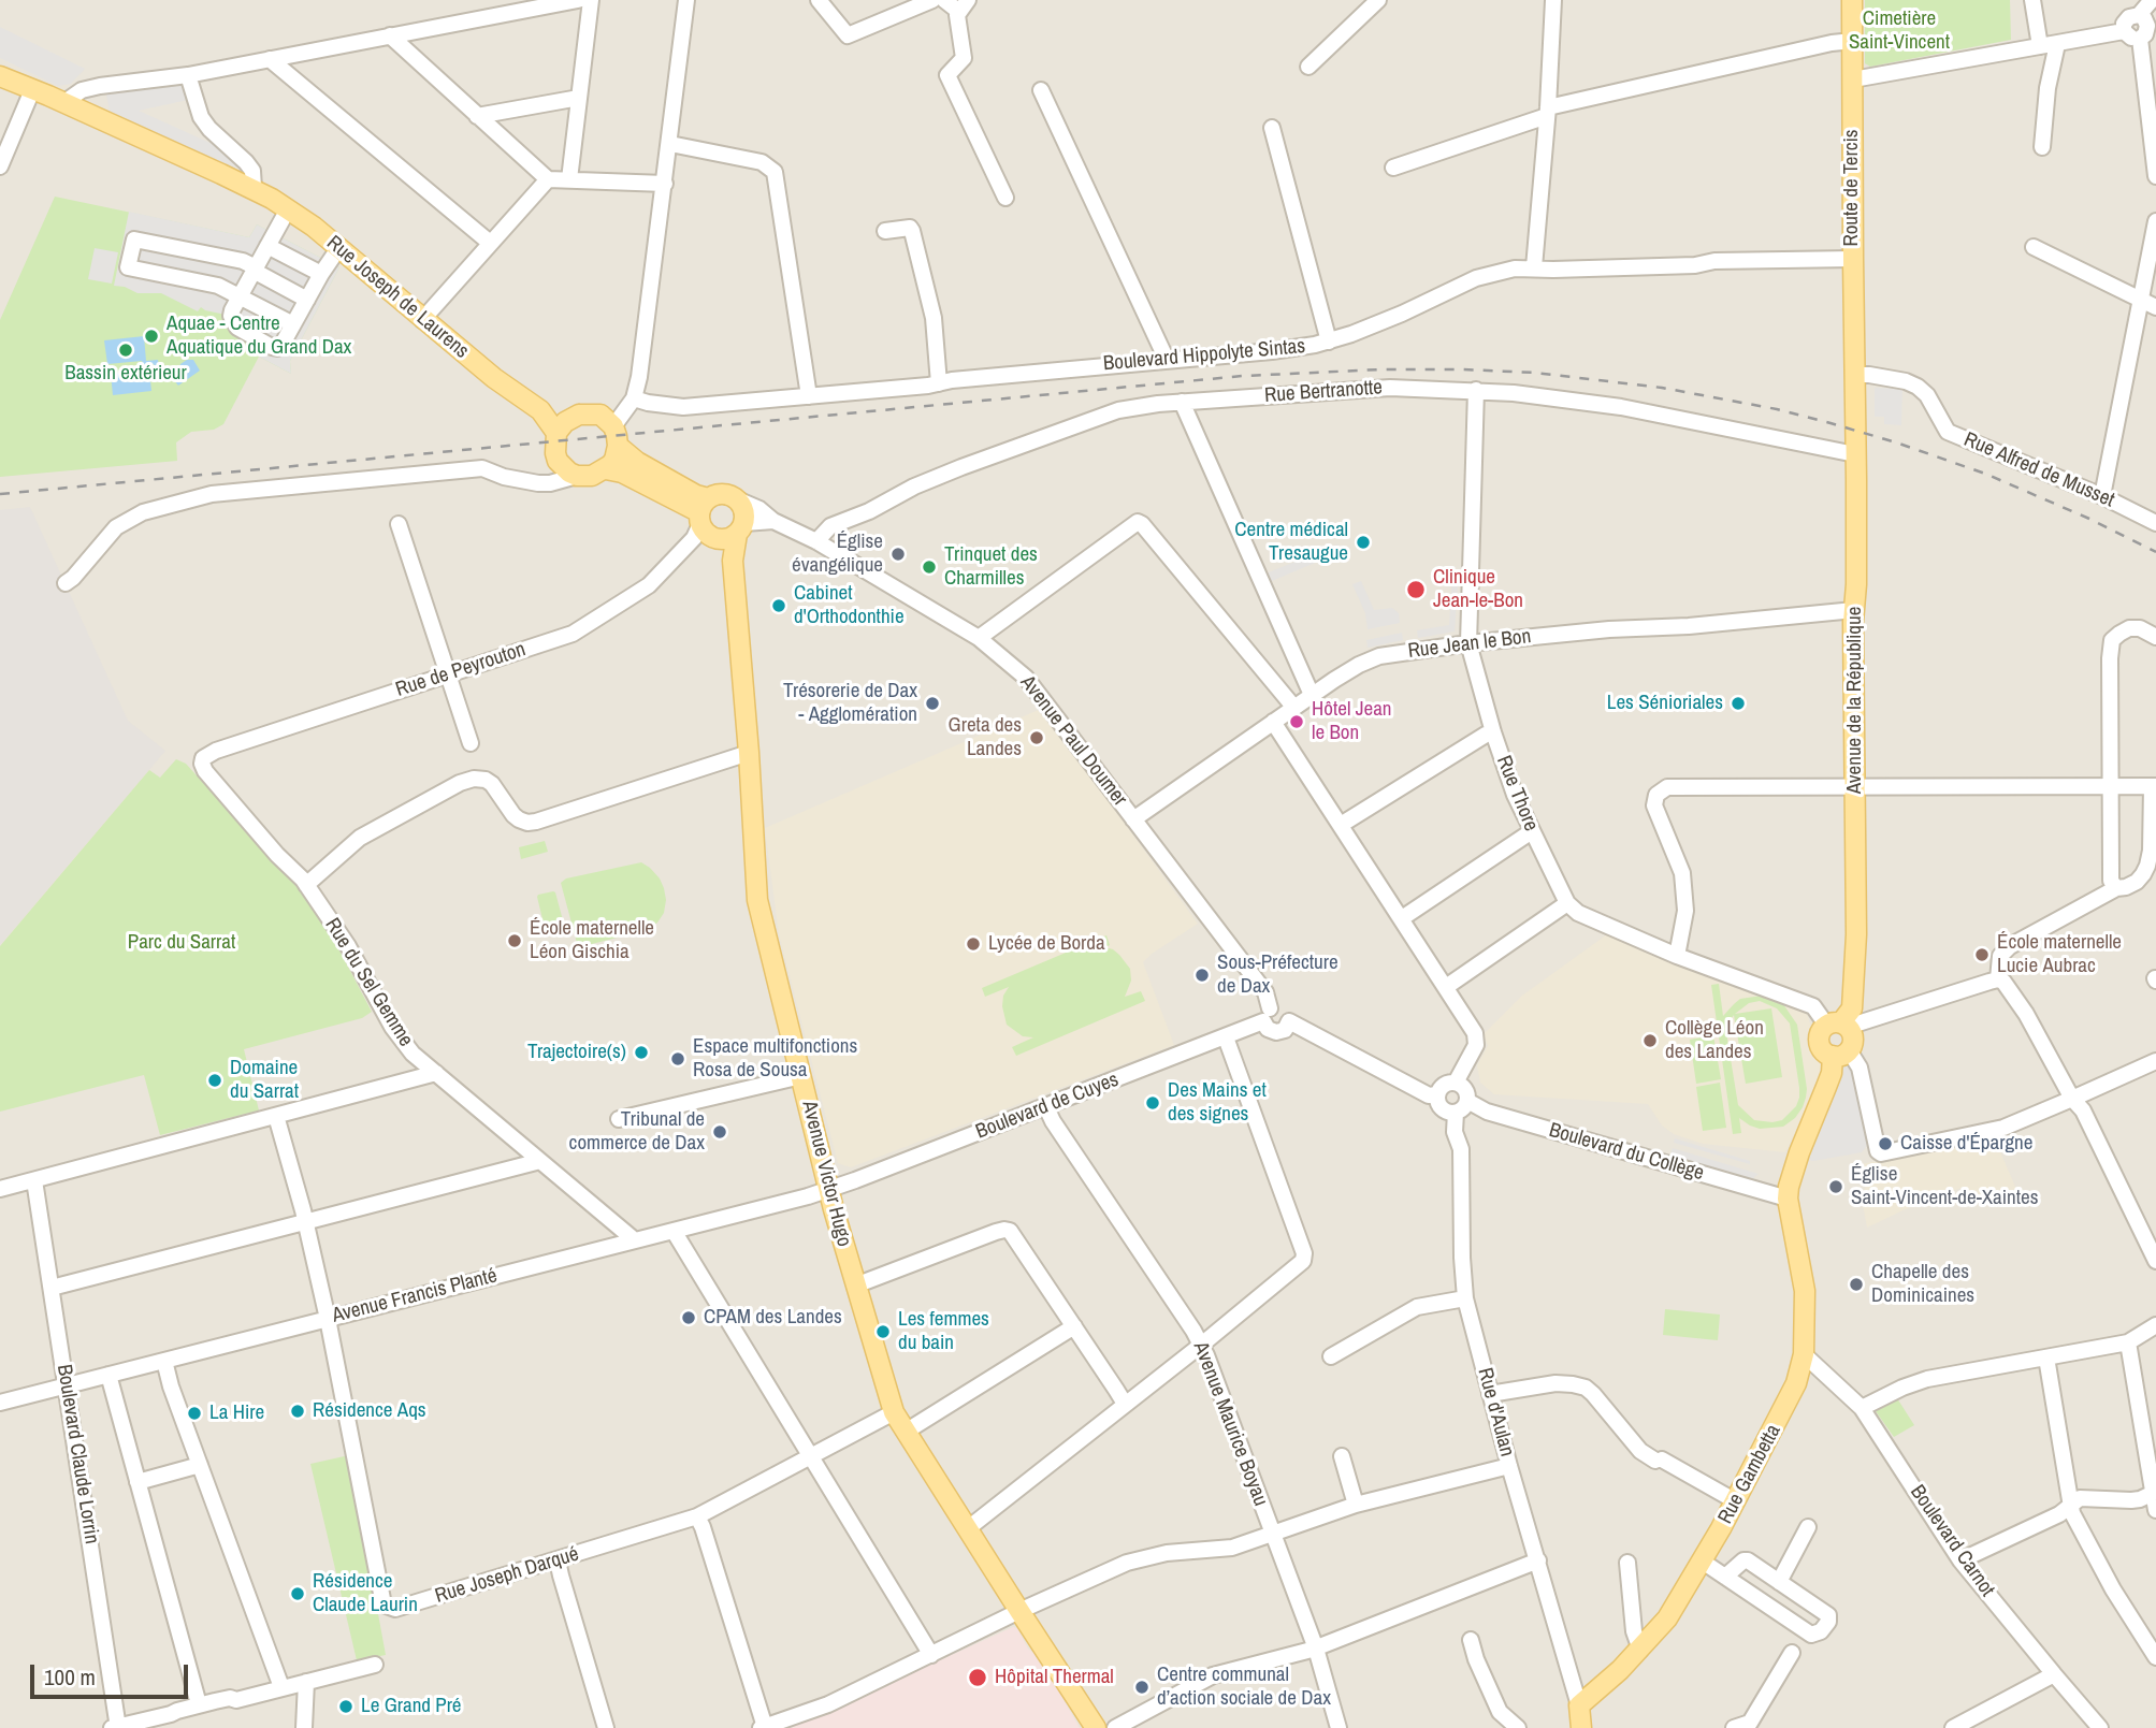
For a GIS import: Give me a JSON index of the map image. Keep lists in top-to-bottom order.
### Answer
{
  "streets": {
    "main road": [
      "Route de Tercis",
      "Rue Joseph de Laurens",
      "Avenue de la République",
      "Avenue Victor Hugo",
      "Rue Gambetta"
    ],
    "street": [
      "Boulevard Hippolyte Sintas",
      "Rue Bertranotte",
      "Rue Alfred de Musset",
      "Rue Jean le Bon",
      "Rue de Peyrouton",
      "Avenue Paul Doumer",
      "Rue Thore",
      "Rue du Sel Gemme",
      "Boulevard de Cuyes",
      "Boulevard du Collège",
      "Avenue Francis Planté",
      "Rue d'Aulan",
      "Avenue Maurice Boyau",
      "Boulevard Claude Lorrin",
      "Boulevard Carnot",
      "Rue Joseph Darqué"
    ]
  },
  "crossings": [
    ["Route de Tercis", "Boulevard Hippolyte Sintas"],
    ["Route de Tercis", "Rue Alfred de Musset"],
    ["Route de Tercis", "Avenue de la République"],
    ["Rue Bertranotte", "Avenue de la République"],
    ["Rue Bertranotte", "Avenue Paul Doumer"],
    ["Rue Bertranotte", "Rue Thore"],
    ["Rue Alfred de Musset", "Avenue de la République"],
    ["Rue Jean le Bon", "Avenue de la République"],
    ["Rue Jean le Bon", "Avenue Paul Doumer"],
    ["Rue Jean le Bon", "Rue Thore"],
    ["Rue de Peyrouton", "Rue du Sel Gemme"],
    ["Avenue Paul Doumer", "Boulevard de Cuyes"],
    ["Rue du Sel Gemme", "Avenue Francis Planté"],
    ["Boulevard de Cuyes", "Avenue Victor Hugo"],
    ["Boulevard de Cuyes", "Avenue Francis Planté"],
    ["Boulevard de Cuyes", "Avenue Maurice Boyau"],
    ["Boulevard du Collège", "Rue d'Aulan"],
    ["Boulevard du Collège", "Rue Gambetta"],
    ["Avenue Victor Hugo", "Avenue Francis Planté"],
    ["Avenue Victor Hugo", "Rue Joseph Darqué"],
    ["Avenue Francis Planté", "Boulevard Claude Lorrin"],
    ["Avenue Francis Planté", "Rue Joseph Darqué"],
    ["Rue d'Aulan", "Rue Gambetta"],
    ["Rue Gambetta", "Boulevard Carnot"]
  ],
  "parks": ["Cimetière Saint-Vincent", "Parc du Sarrat"],
  "places": [
    "Aquae - Centre Aquatique du Grand Dax",
    "Bassin extérieur",
    "Centre médical Tresaugue",
    "Église évangélique",
    "Trinquet des Charmilles",
    "Clinique Jean-le-Bon",
    "Cabinet d'Orthodonthie",
    "Trésorerie de Dax - Agglomération",
    "Les Sénioriales",
    "Hôtel Jean le Bon",
    "Greta des Landes",
    "École maternelle Léon Gischia",
    "Lycée de Borda",
    "École maternelle Lucie Aubrac",
    "Sous-Préfecture de Dax",
    "Collège Léon des Landes",
    "Trajectoire(s)",
    "Espace multifonctions Rosa de Sousa",
    "Domaine du Sarrat",
    "Des Mains et des signes",
    "Tribunal de commerce de Dax",
    "Caisse d'Épargne",
    "Église Saint-Vincent-de-Xaintes",
    "Chapelle des Dominicaines",
    "CPAM des Landes",
    "Les femmes du bain",
    "Résidence Aqs",
    "La Hire",
    "Résidence Claude Laurin",
    "Hôpital Thermal",
    "Centre communal d’action sociale de Dax",
    "Le Grand Pré"
  ],
  "scale_bar": "100 m"
}
